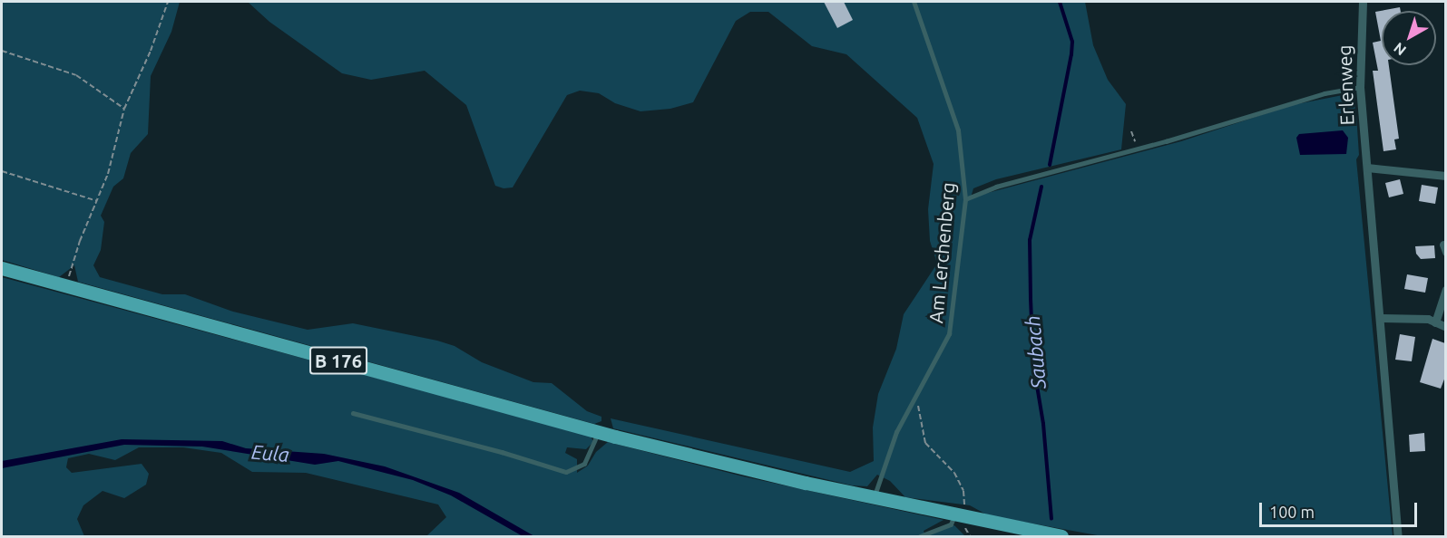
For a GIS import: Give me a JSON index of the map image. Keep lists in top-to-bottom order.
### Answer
{
  "streets": {
    "main road": ["B 176"],
    "street": ["Erlenweg"],
    "lane": ["Am Lerchenberg"]
  },
  "crossings": [
    ["Am Lerchenberg", "B 176"]
  ],
  "water": ["Saubach", "Eula"],
  "scale_bar": "100 m",
  "north": "bottom left"
}
